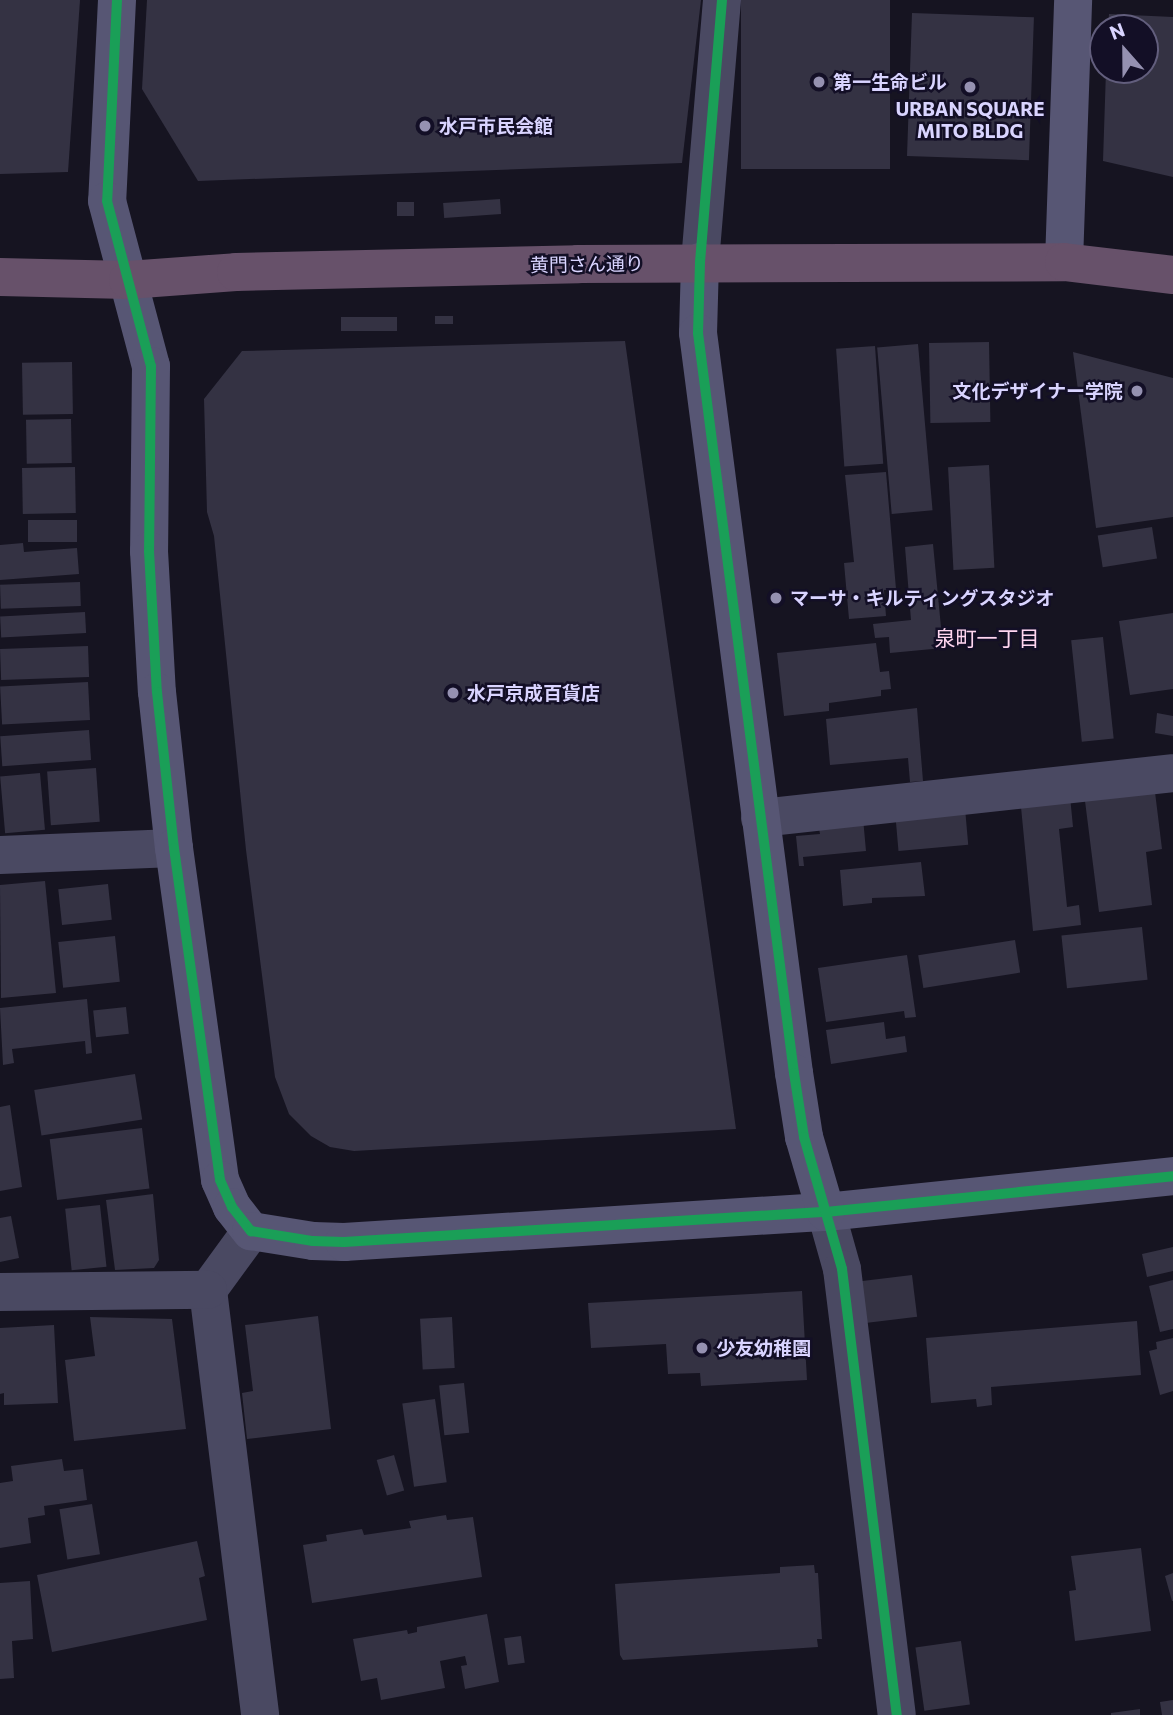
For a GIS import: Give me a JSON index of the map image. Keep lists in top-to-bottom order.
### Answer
{
  "streets": {
    "highway": ["黄門さん通り"]
  },
  "districts": ["泉町一丁目"],
  "places": [
    "第一生命ビル",
    "URBAN SQUARE MITO BLDG",
    "水戸市民会館",
    "文化デザイナー学院",
    "マーサ・キルティングスタジオ",
    "水戸京成百貨店",
    "少友幼稚園"
  ],
  "north": "top"
}
